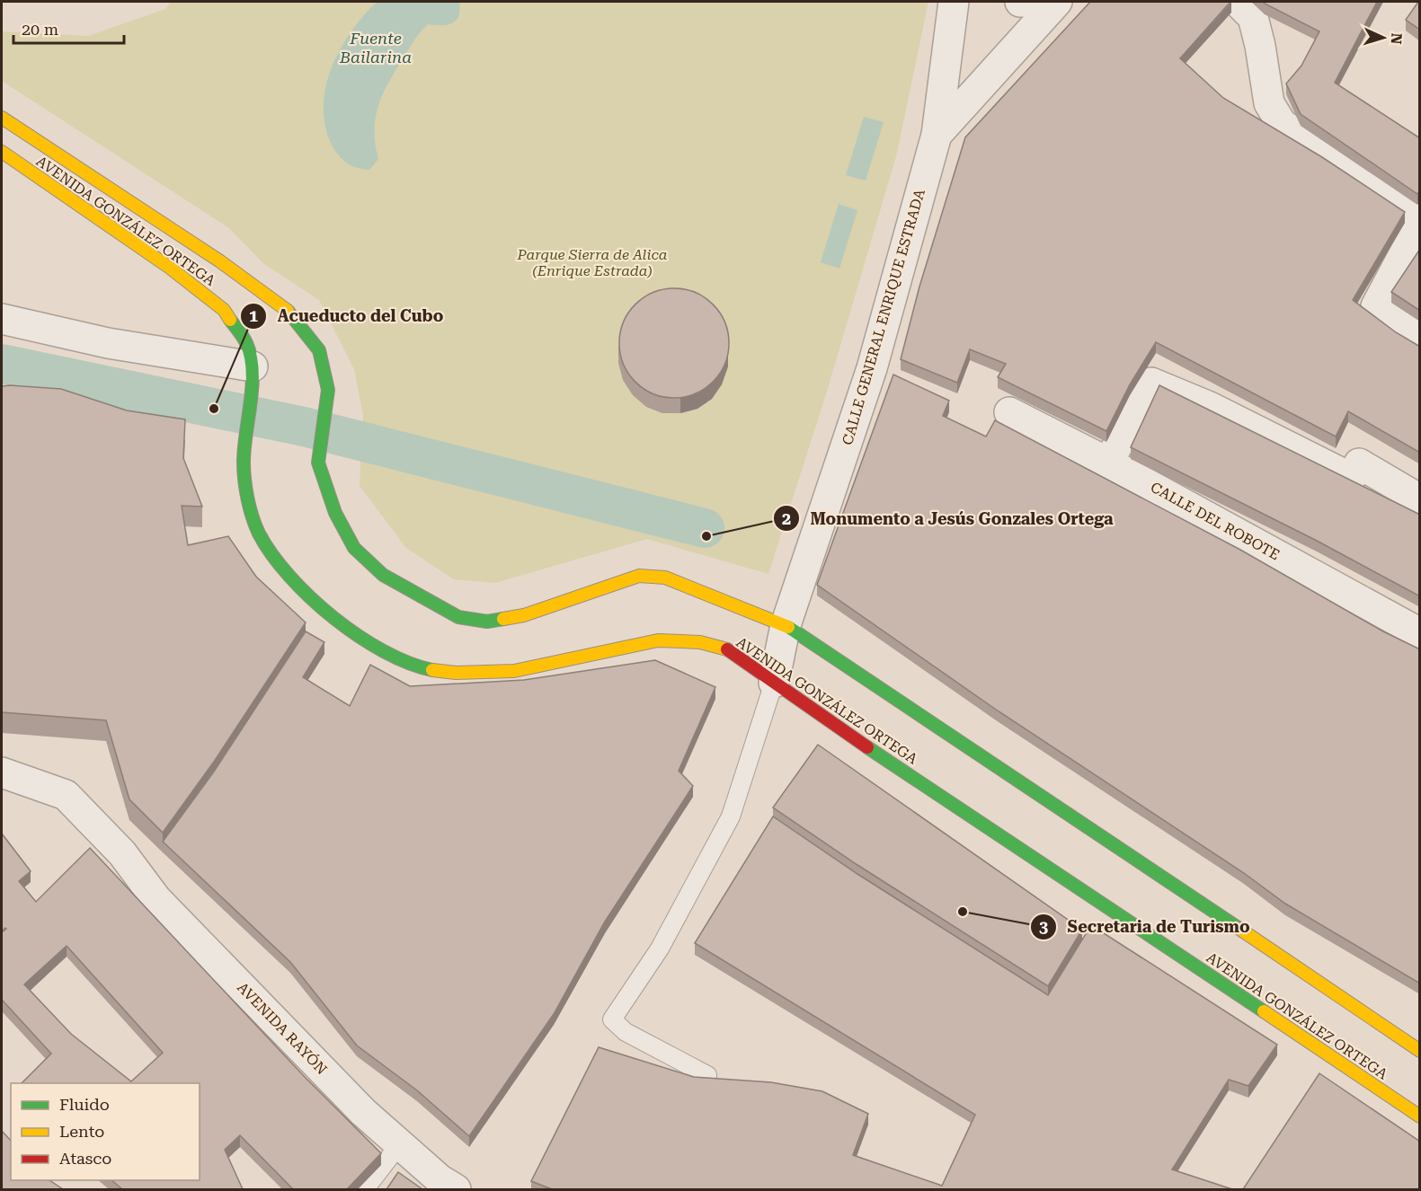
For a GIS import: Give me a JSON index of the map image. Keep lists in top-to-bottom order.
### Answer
{
  "streets": {
    "street": [
      "AVENIDA GONZÁLEZ ORTEGA",
      "CALLE GENERAL ENRIQUE ESTRADA",
      "CALLE DEL ROBOTE",
      "AVENIDA RAYÓN"
    ]
  },
  "crossings": [
    ["AVENIDA GONZÁLEZ ORTEGA", "CALLE GENERAL ENRIQUE ESTRADA"]
  ],
  "water": ["Fuente Bailarina"],
  "parks": ["Parque Sierra de Alica (Enrique Estrada)"],
  "places": ["Acueducto del Cubo", "Monumento a Jesús Gonzales Ortega", "Secretaria de Turismo"],
  "legend": ["Fluido", "Lento", "Atasco"],
  "scale_bar": "20 m",
  "north": "right"
}
